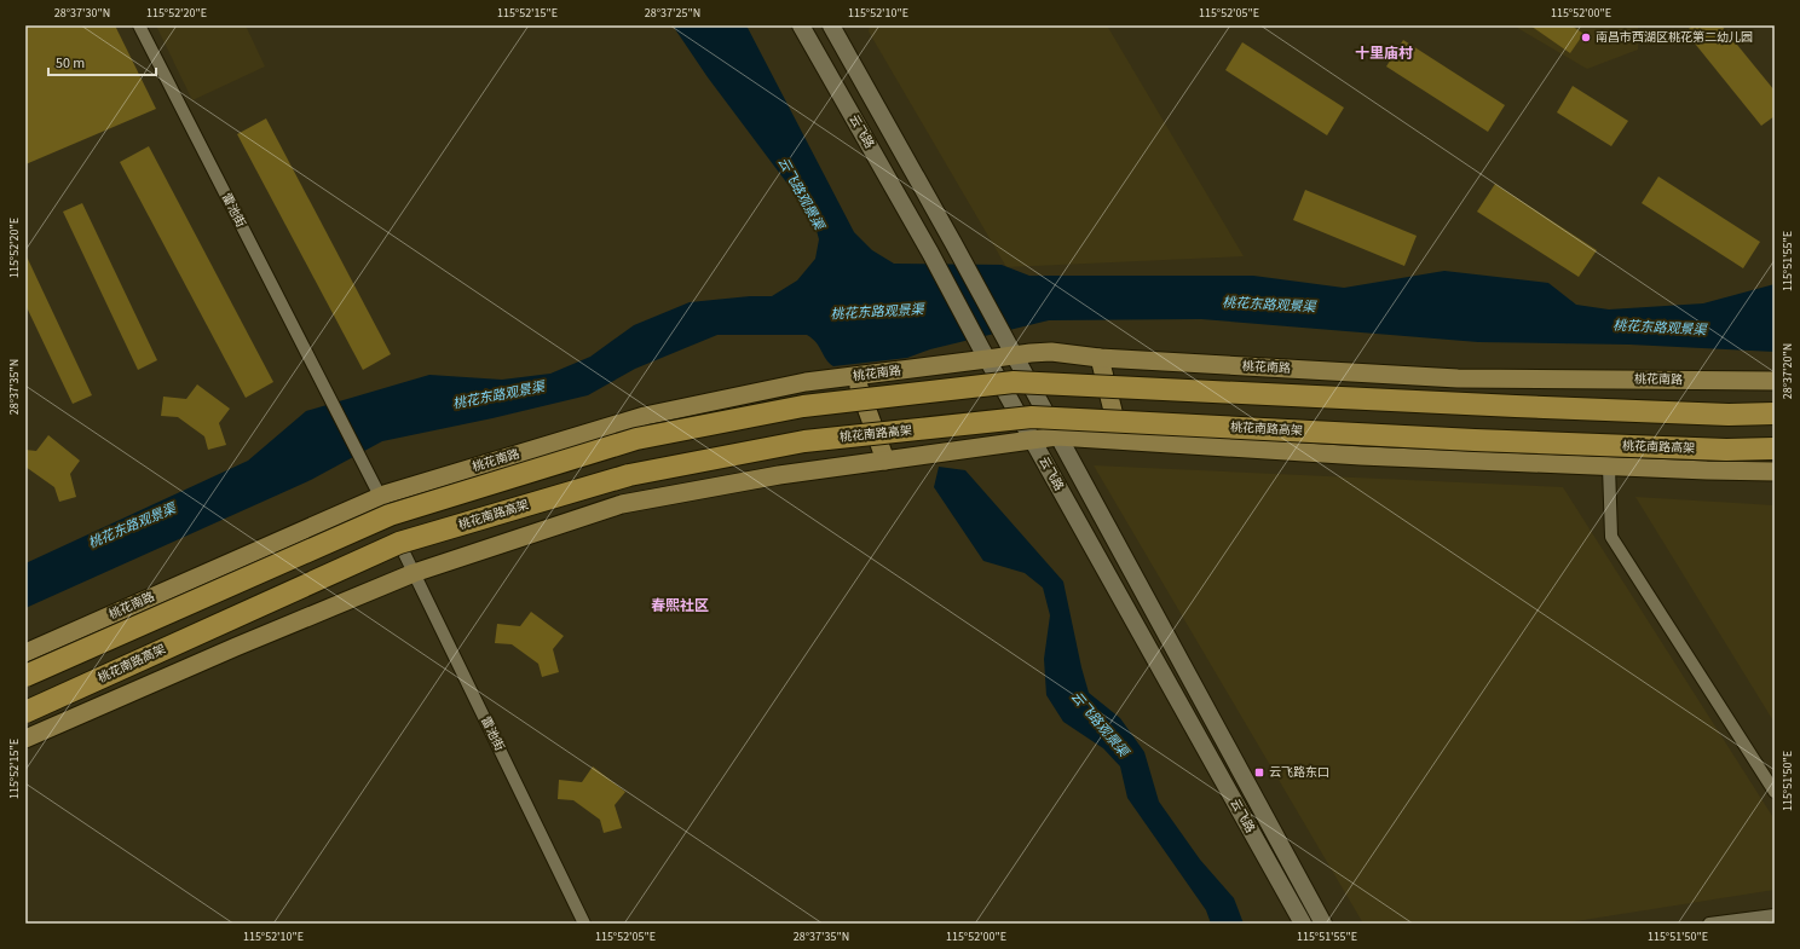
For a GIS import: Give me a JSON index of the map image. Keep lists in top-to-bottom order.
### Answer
{
  "streets": {
    "highway": ["桃花南路高架"],
    "main road": ["云飞路", "桃花南路"],
    "street": ["雷池街"]
  },
  "crossings": [
    ["云飞路", "桃花南路"],
    ["雷池街", "桃花南路"],
    ["雷池街", "桃花南路高架"]
  ],
  "districts": ["十里庙村", "春熙社区"],
  "water": ["云飞路观景渠", "桃花东路观景渠"],
  "places": {
    "other": ["南昌市西湖区桃花第二幼儿园"],
    "transit": ["云飞路东口"]
  },
  "scale_bar": "50 m",
  "coordinates": [
    "28°37'30\"N",
    "115°52'20\"E",
    "115°52'15\"E",
    "28°37'25\"N",
    "115°52'10\"E",
    "115°52'05\"E",
    "115°52'00\"E",
    "115°51'55\"E",
    "28°37'20\"N",
    "28°37'35\"N",
    "115°51'50\"E"
  ]
}
